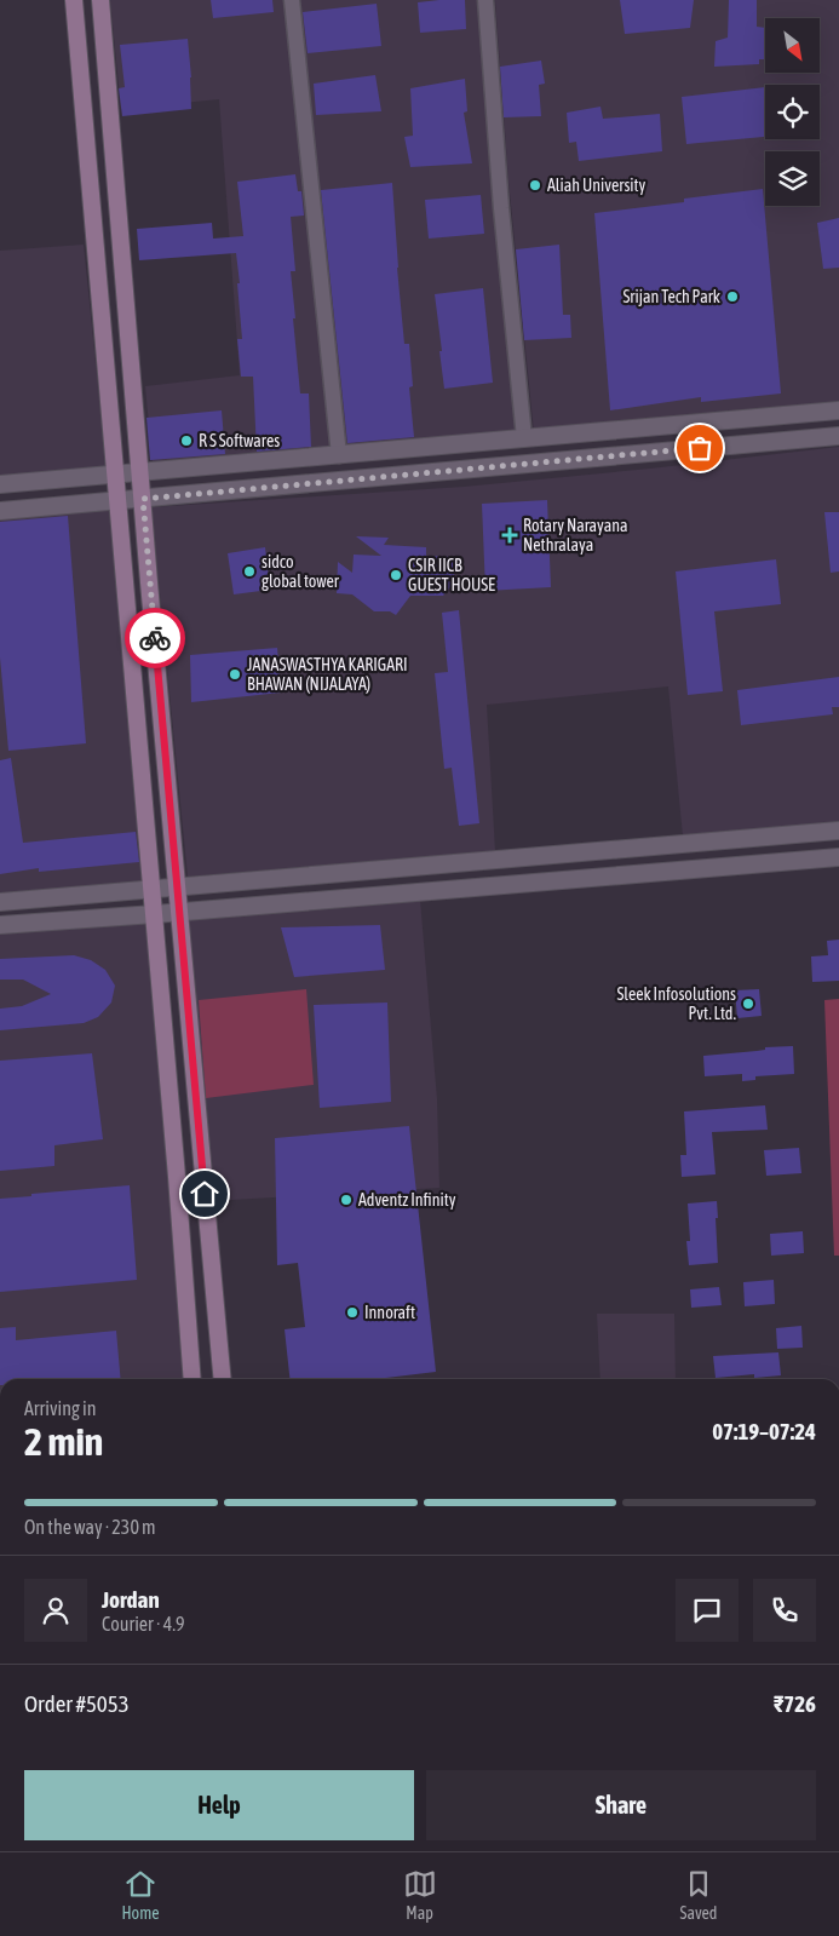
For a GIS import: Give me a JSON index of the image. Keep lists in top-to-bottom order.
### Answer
{
  "places": {
    "other": [
      "Aliah University",
      "Srijan Tech Park",
      "R S Softwares",
      "sidco global tower",
      "CSIR IICB GUEST HOUSE",
      "JANASWASTHYA KARIGARI BHAWAN (NIJALAYA)",
      "Sleek Infosolutions Pvt. Ltd.",
      "Adventz Infinity",
      "Innoraft"
    ],
    "health": ["Rotary Narayana Nethralaya"]
  },
  "north": "bottom right",
  "page": {
    "heading": ["2 min", "Arriving in", "07:19–07:24"],
    "panel": [
      "Jordan",
      "Courier · 4.9",
      "Order #5053",
      "₹726"
    ],
    "bar": "On the way · 230 m",
    "buttons": ["Help", "Share"],
    "tabs": ["Home", "Map", "Saved"]
  }
}
